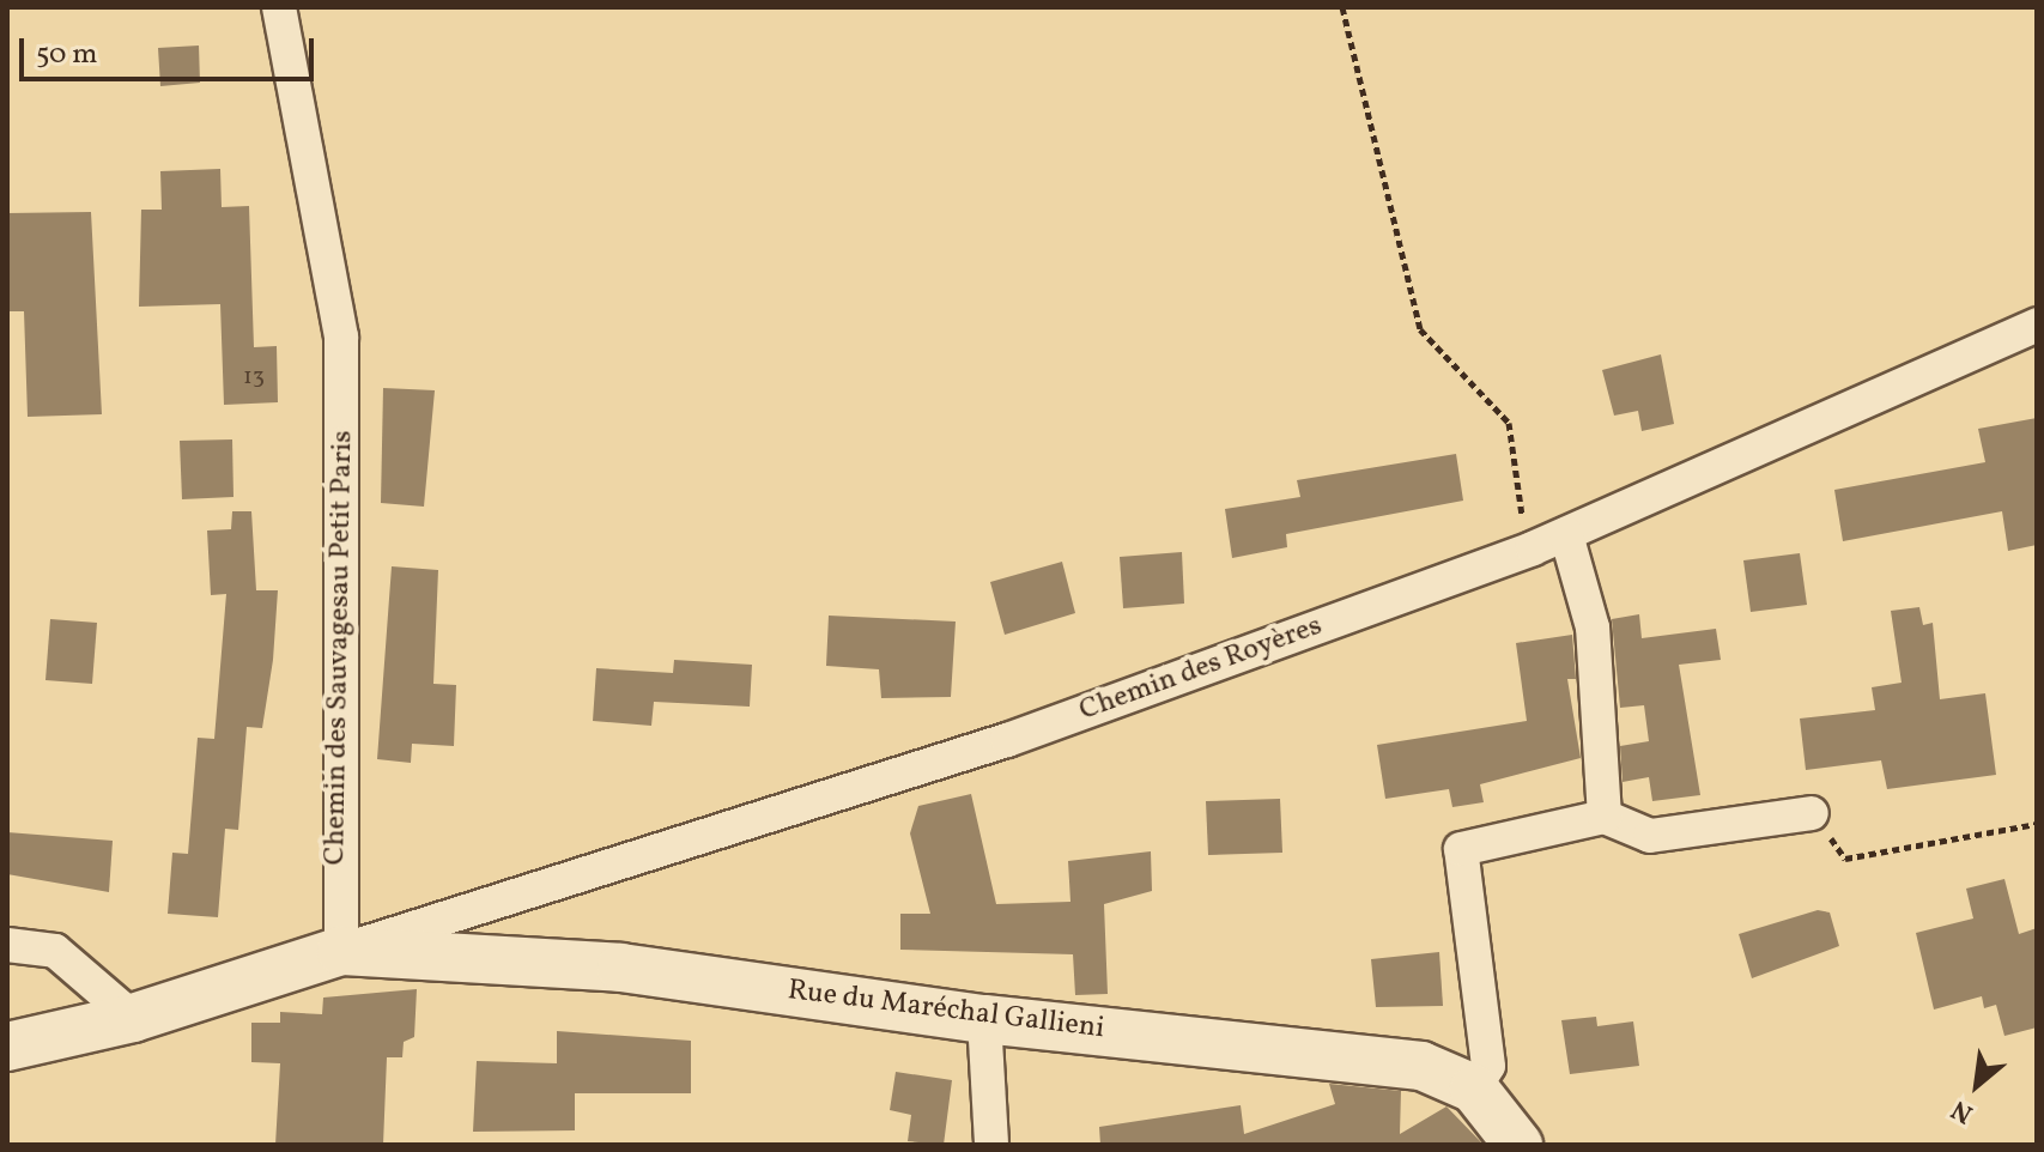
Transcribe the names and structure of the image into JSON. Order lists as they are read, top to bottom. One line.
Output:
{"streets":{"street":["Chemin des Sauvagesau Petit Paris","Chemin des Royères","Rue du Maréchal Gallieni"]},"crossings":[["Chemin des Sauvagesau Petit Paris","Chemin des Royères"],["Chemin des Sauvagesau Petit Paris","Rue du Maréchal Gallieni"],["Chemin des Royères","Rue du Maréchal Gallieni"]],"house_numbers":["13"],"scale_bar":"50 m","north":"bottom left"}
